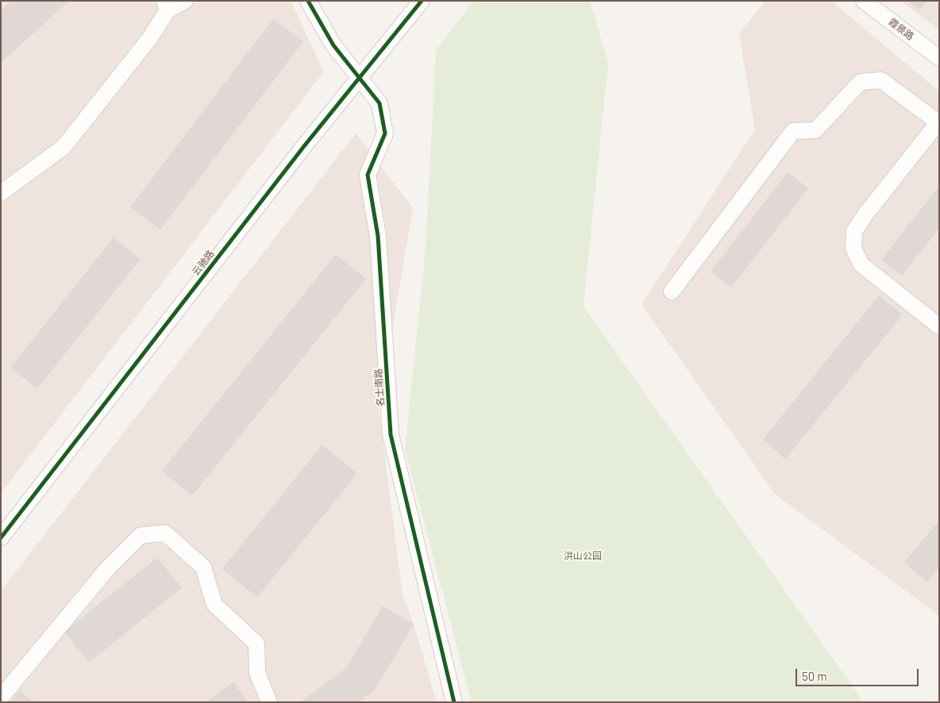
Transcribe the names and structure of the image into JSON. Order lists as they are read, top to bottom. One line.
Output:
{"streets":{"street":["霞景路","云驰路","名士南路"]},"crossings":[["云驰路","名士南路"]],"parks":["洪山公园"],"scale_bar":"50 m"}
